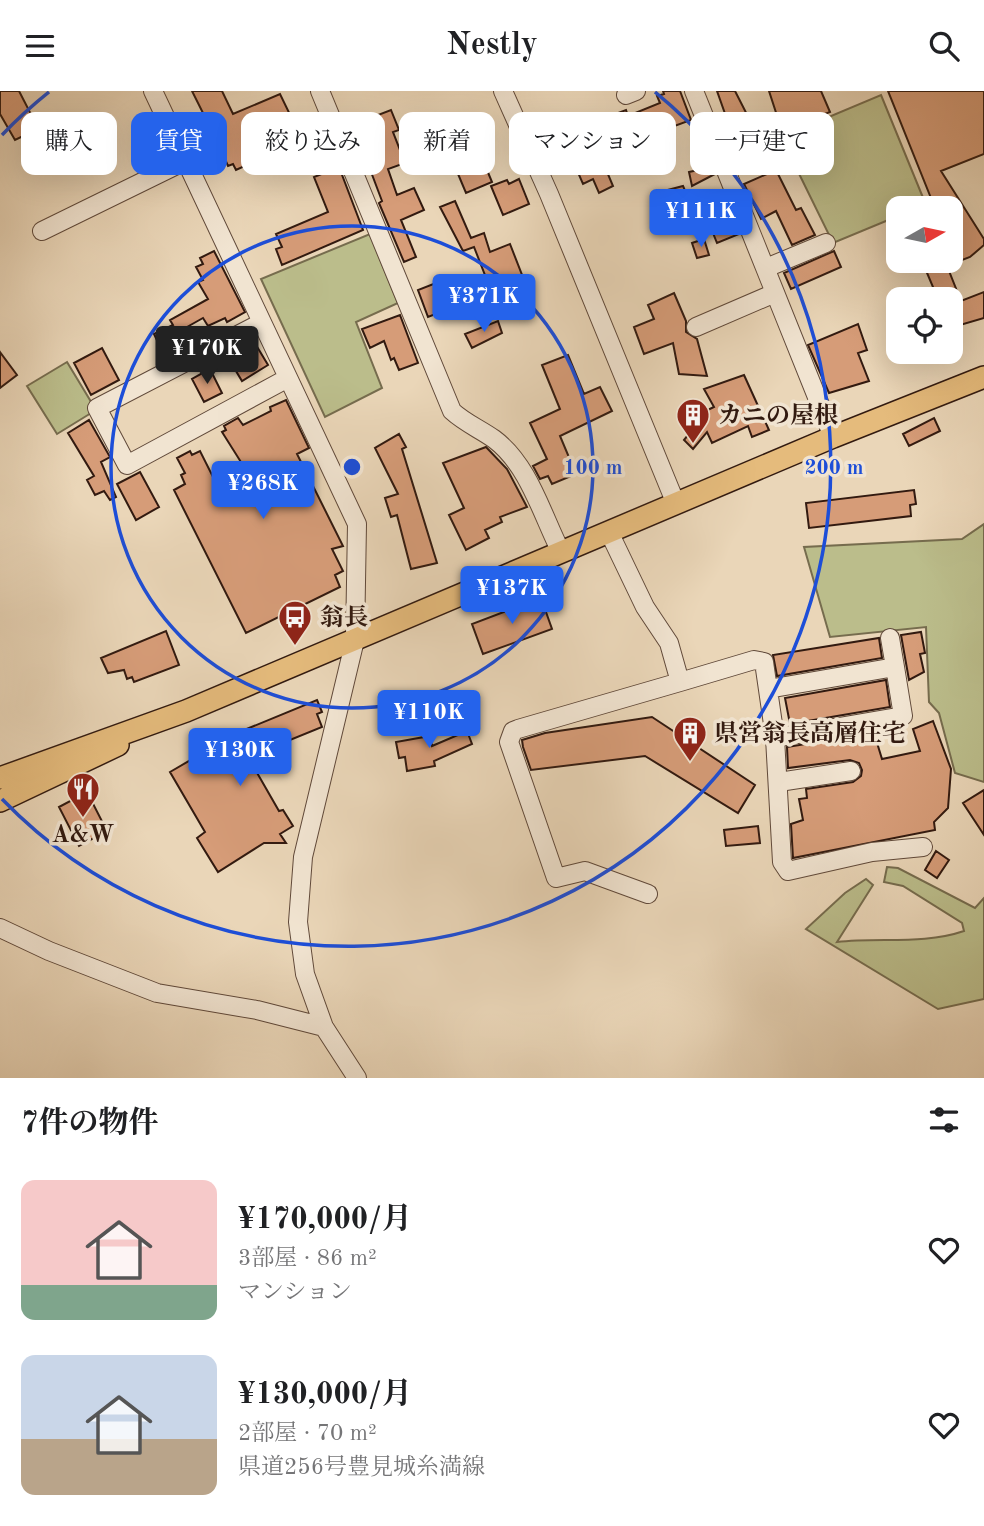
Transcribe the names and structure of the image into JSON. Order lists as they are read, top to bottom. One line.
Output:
{"places":{"building":["カニの屋根","県営翁長高層住宅"],"bus stop":["翁長"],"restaurant":["A&W"]},"north":"right","page":{"header":"Nestly","chip":["購入","賃貸","絞り込み","新着","マンション","一戸建て"],"price":["¥111K","¥371K","¥170K","¥268K","¥137K","¥110K","¥130K"],"heading":"7件の物件","list":[{"name":"¥170,000/月","note":"3部屋 · 86 m² · マンション"},{"name":"¥130,000/月","note":"2部屋 · 70 m² · 県道256号豊見城糸満線"}]},"rings":["100 m","200 m"]}
